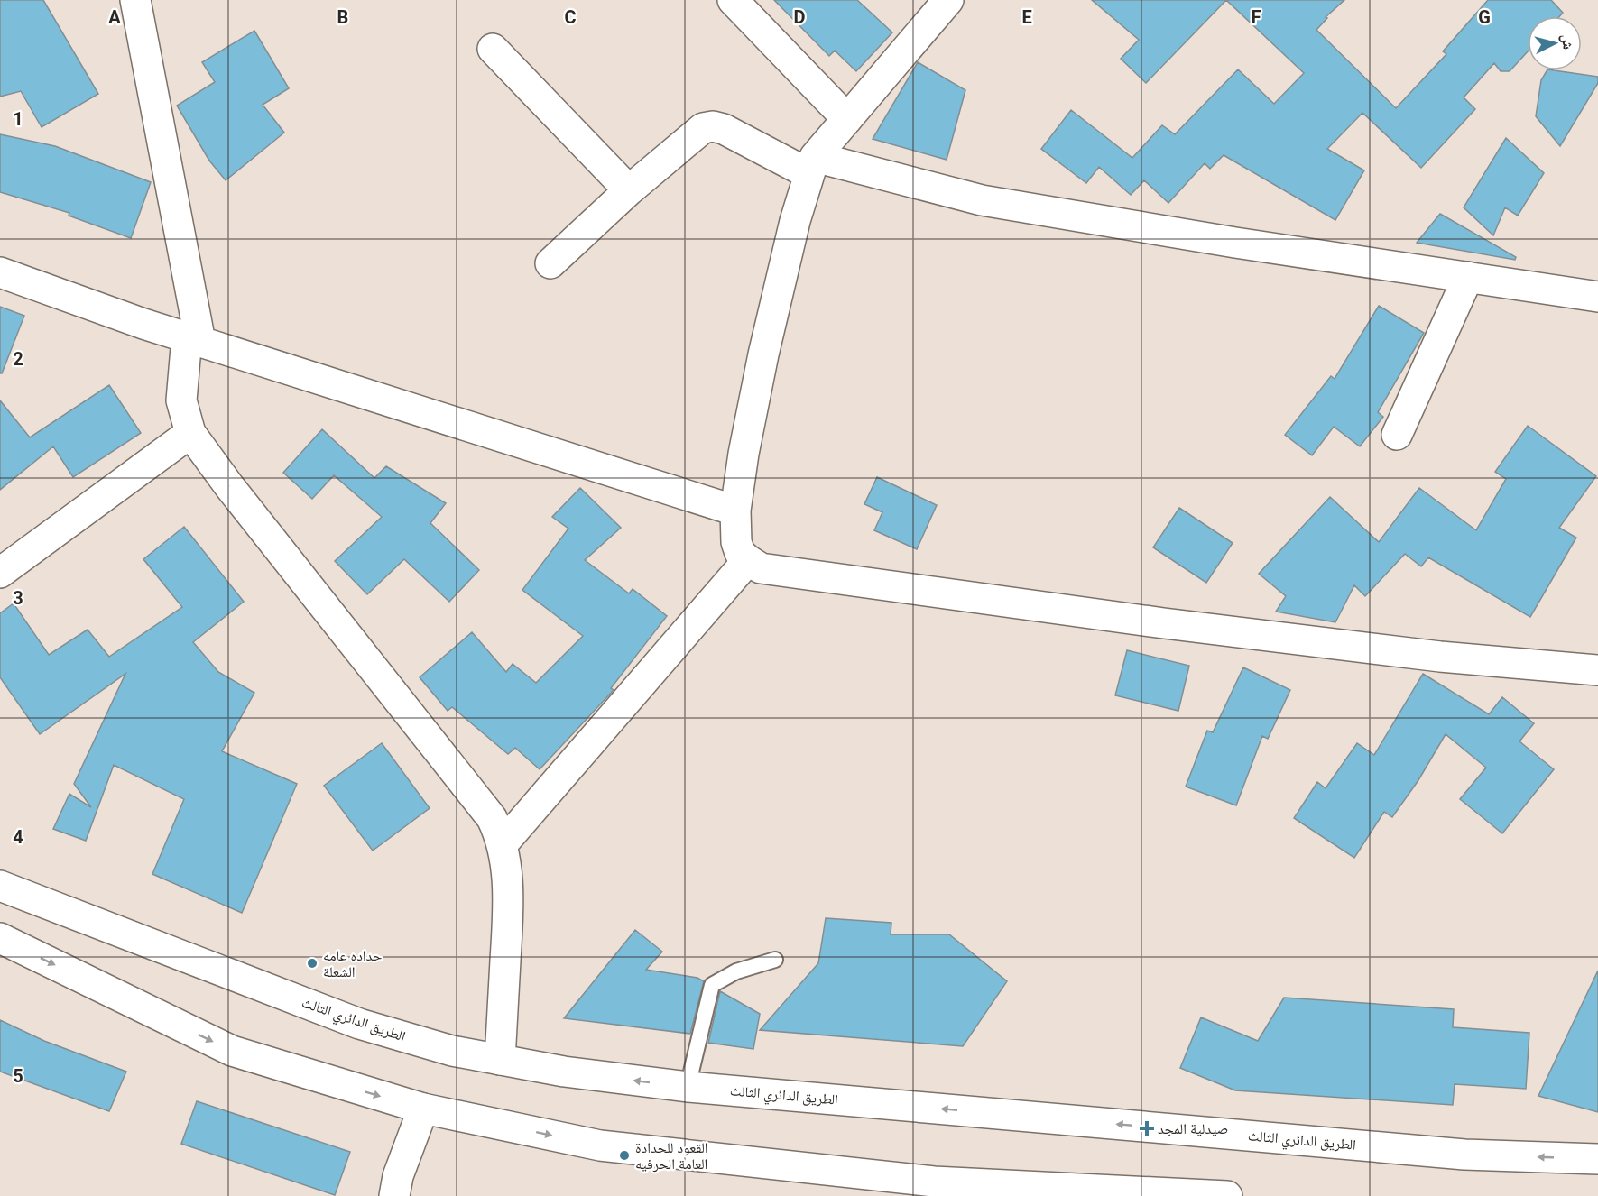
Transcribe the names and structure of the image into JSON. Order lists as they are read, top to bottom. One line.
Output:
{"streets":{"street":["الطريق الدائري الثالث"]},"places":{"other":["حداده عامه الشعلة","القعود للحدادة العامة الحرفيه"],"health":["صيدلية المجد"]},"north":"right","grid":{"columns":["A","B","C","D","E","F","G"],"rows":["1","2","3","4","5"]}}
